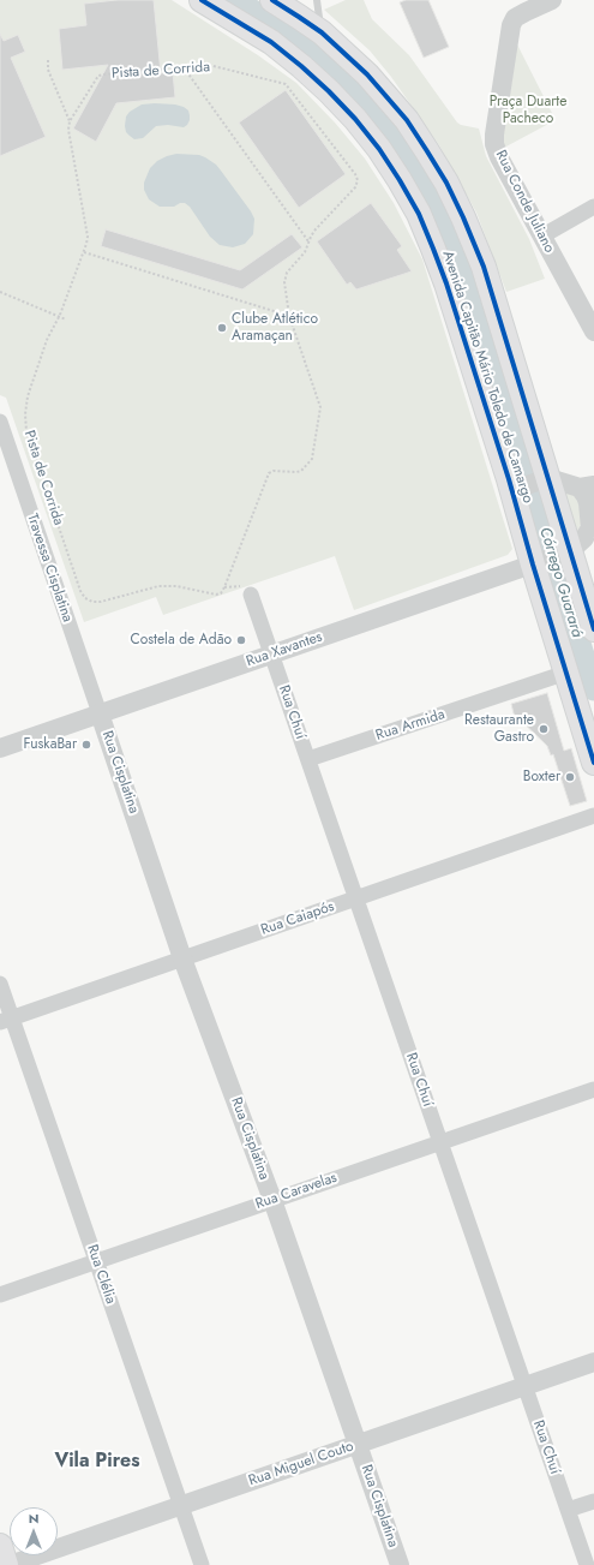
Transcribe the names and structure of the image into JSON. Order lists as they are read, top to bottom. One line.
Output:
{"streets":{"main road":["Avenida Capitão Mário Toledo de Camargo"],"street":["Rua Conde Juliano","Travessa Cisplatina","Rua Xavantes","Rua Chuí","Rua Armida","Rua Cisplatina","Rua Caiapós","Rua Caravelas","Rua Clélia","Rua Miguel Couto"],"path":["Pista de Corrida"]},"crossings":[["Avenida Capitão Mário Toledo de Camargo","Rua Xavantes"],["Avenida Capitão Mário Toledo de Camargo","Rua Armida"],["Travessa Cisplatina","Rua Xavantes"],["Travessa Cisplatina","Rua Cisplatina"],["Rua Xavantes","Rua Chuí"],["Rua Xavantes","Rua Cisplatina"],["Rua Chuí","Rua Armida"],["Rua Chuí","Rua Caiapós"],["Rua Chuí","Rua Caravelas"],["Rua Chuí","Rua Miguel Couto"],["Rua Cisplatina","Rua Caiapós"],["Rua Cisplatina","Rua Caravelas"],["Rua Cisplatina","Rua Miguel Couto"],["Rua Caiapós","Rua Clélia"],["Rua Caravelas","Rua Clélia"],["Rua Clélia","Rua Miguel Couto"]],"districts":["Vila Pires"],"water":["Córrego Guarará"],"parks":["Praça Duarte Pacheco"],"places":["Clube Atlético Aramaçan","Costela de Adão","Restaurante Gastro","FuskaBar","Boxter"],"north":"top"}
